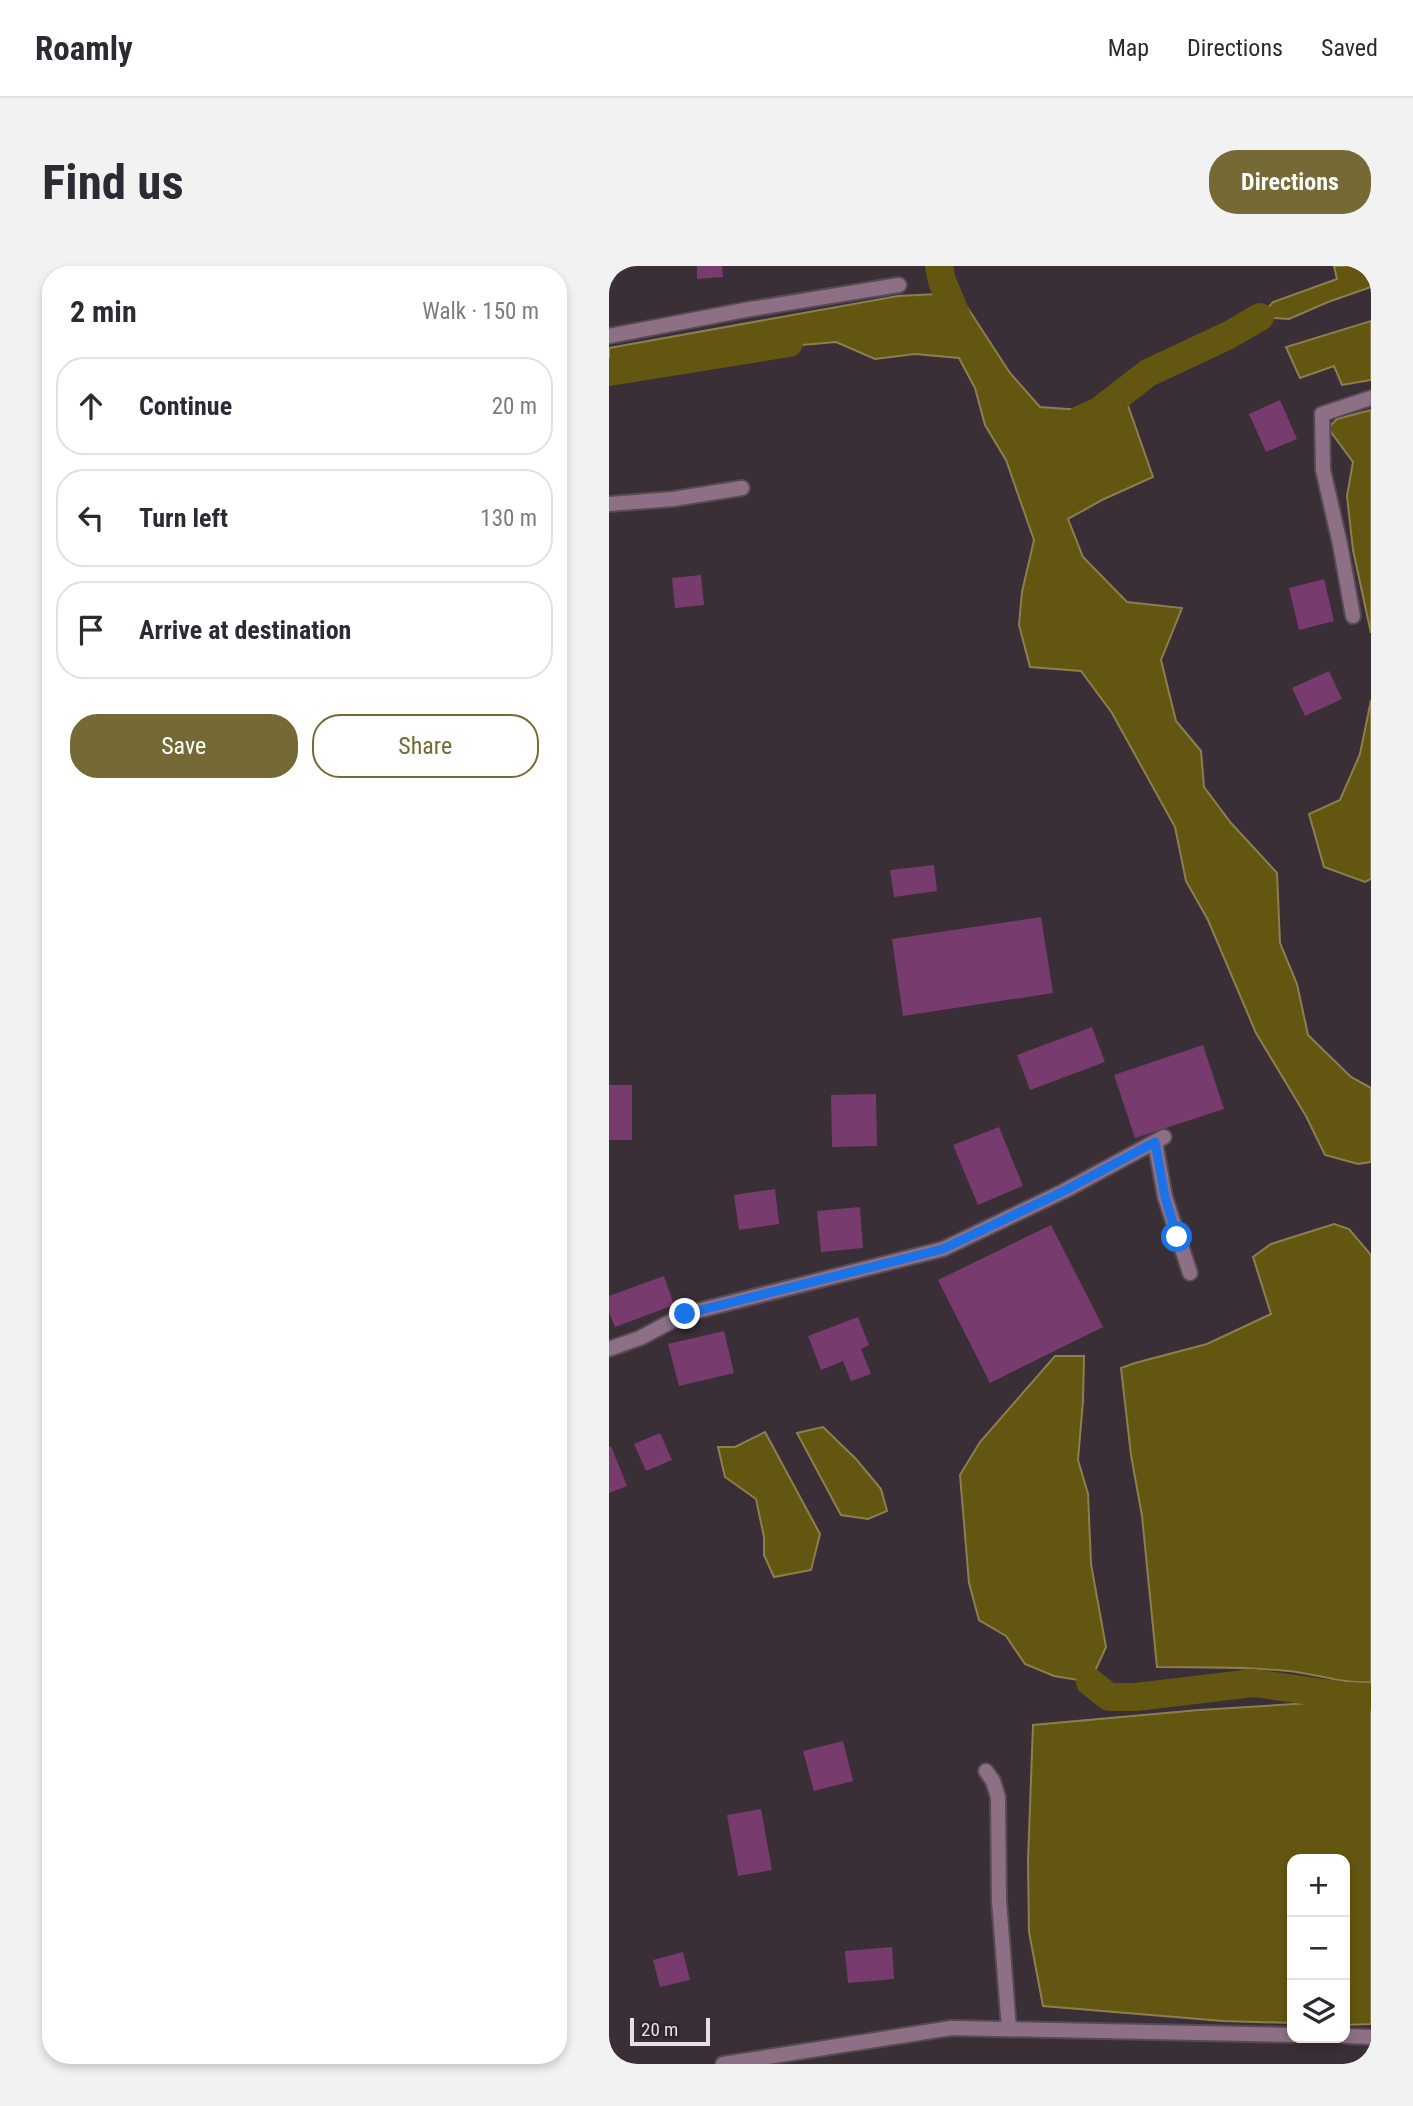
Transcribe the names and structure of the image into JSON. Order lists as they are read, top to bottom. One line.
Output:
{"scale_bar":"20 m","page":{"header":"Roamly","nav":["Map","Directions","Saved"],"buttons":["Directions",["Save","Share"]],"title":"Find us","heading":["2 min","Walk · 150 m"],"list":[["Continue","20 m"],["Turn left","130 m"],"Arrive at destination"],"map_buttons":["+","−"],"scale":"20 m"}}
